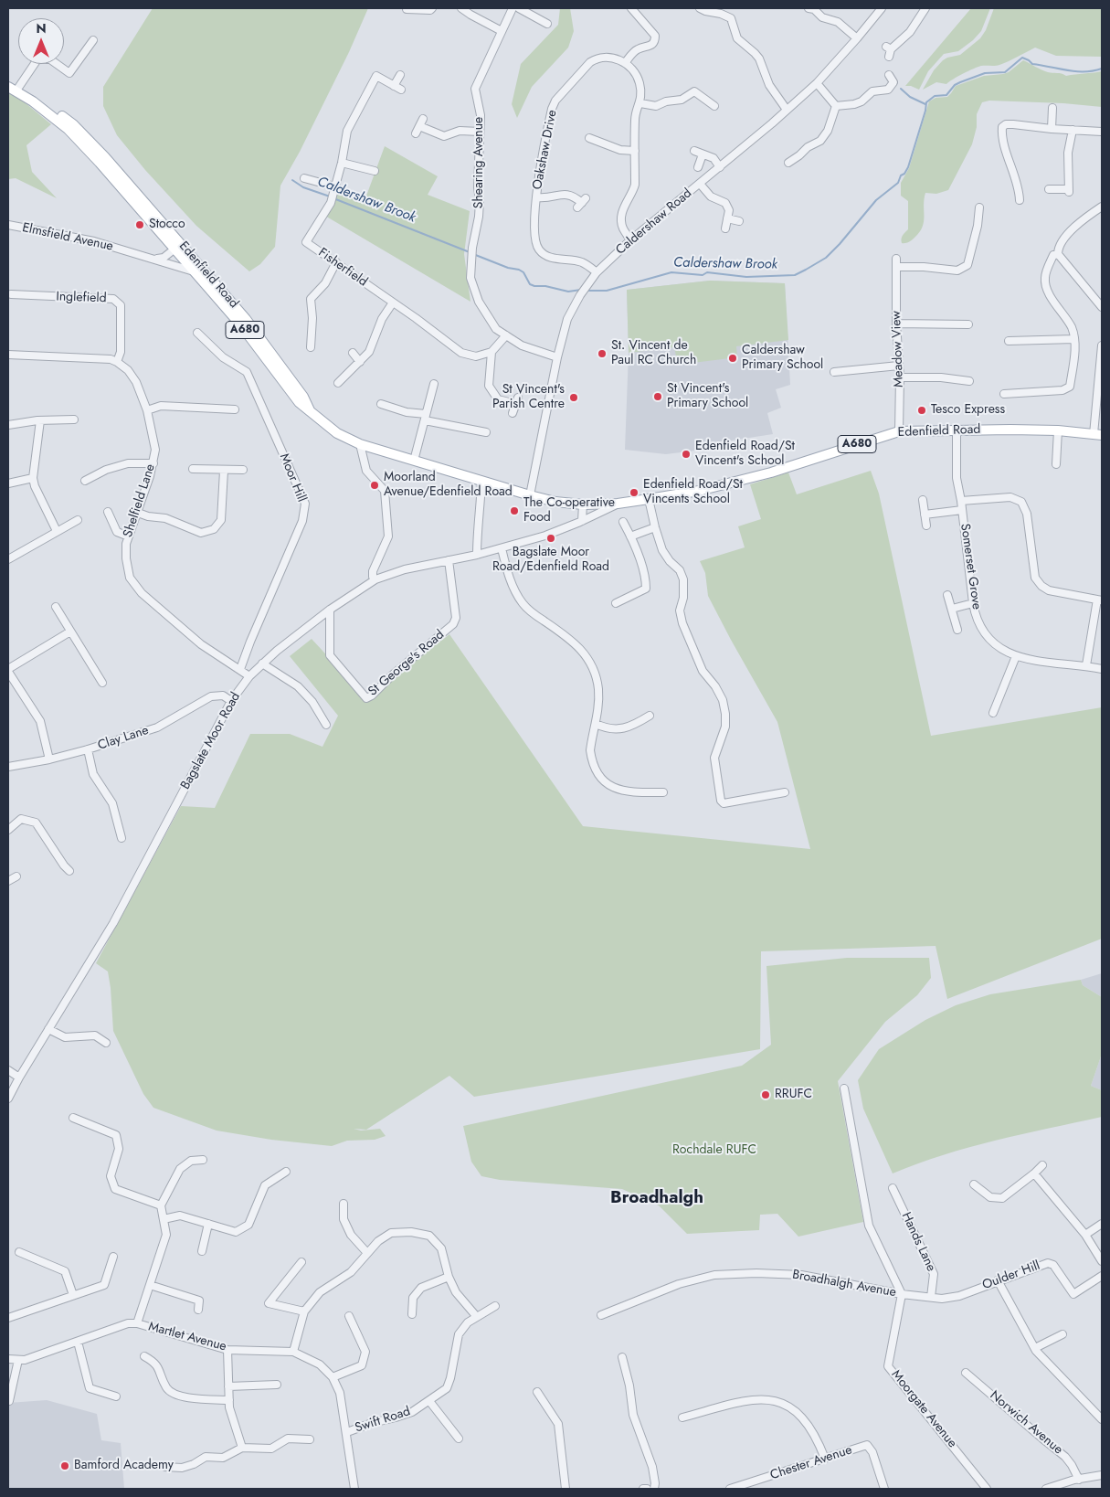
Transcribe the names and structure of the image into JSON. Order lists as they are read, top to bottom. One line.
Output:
{"streets":{"main road":["Edenfield Road","A680"],"street":["Oakshaw Drive","Shearing Avenue","Caldershaw Road","Elmsfield Avenue","Fisherfield","Inglefield","Meadow View","Moor Hill","Shelfield Lane","Somerset Grove","St George's Road","Clay Lane","Bagslate Moor Road","Hands Lane","Oulder Hill","Broadhalgh Avenue","Martlet Avenue","Moorgate Avenue","Swift Road","Norwich Avenue","Chester Avenue"]},"crossings":[["Oakshaw Drive","Caldershaw Road"],["Shearing Avenue","Caldershaw Road"],["Caldershaw Road","Edenfield Road"],["Elmsfield Avenue","Edenfield Road"],["Edenfield Road","Meadow View"],["Edenfield Road","Somerset Grove"],["Edenfield Road","Bagslate Moor Road"],["Inglefield","Shelfield Lane"],["Moor Hill","Shelfield Lane"],["Shelfield Lane","Bagslate Moor Road"],["St George's Road","Bagslate Moor Road"],["Clay Lane","Bagslate Moor Road"],["Hands Lane","Oulder Hill"],["Oulder Hill","Broadhalgh Avenue"],["Oulder Hill","Moorgate Avenue"],["Broadhalgh Avenue","Moorgate Avenue"],["Martlet Avenue","Swift Road"]],"districts":["Broadhalgh"],"water":["Caldershaw Brook"],"parks":["Rochdale RUFC"],"places":["Stocco","St. Vincent de Paul RC Church","Caldershaw Primary School","St Vincent's Primary School","St Vincent's Parish Centre","Tesco Express","Edenfield Road/St Vincent's School","Moorland Avenue/Edenfield Road","Edenfield Road/St Vincents School","The Co-operative Food","Bagslate Moor Road/Edenfield Road","RRUFC","Bamford Academy"],"north":"top"}
